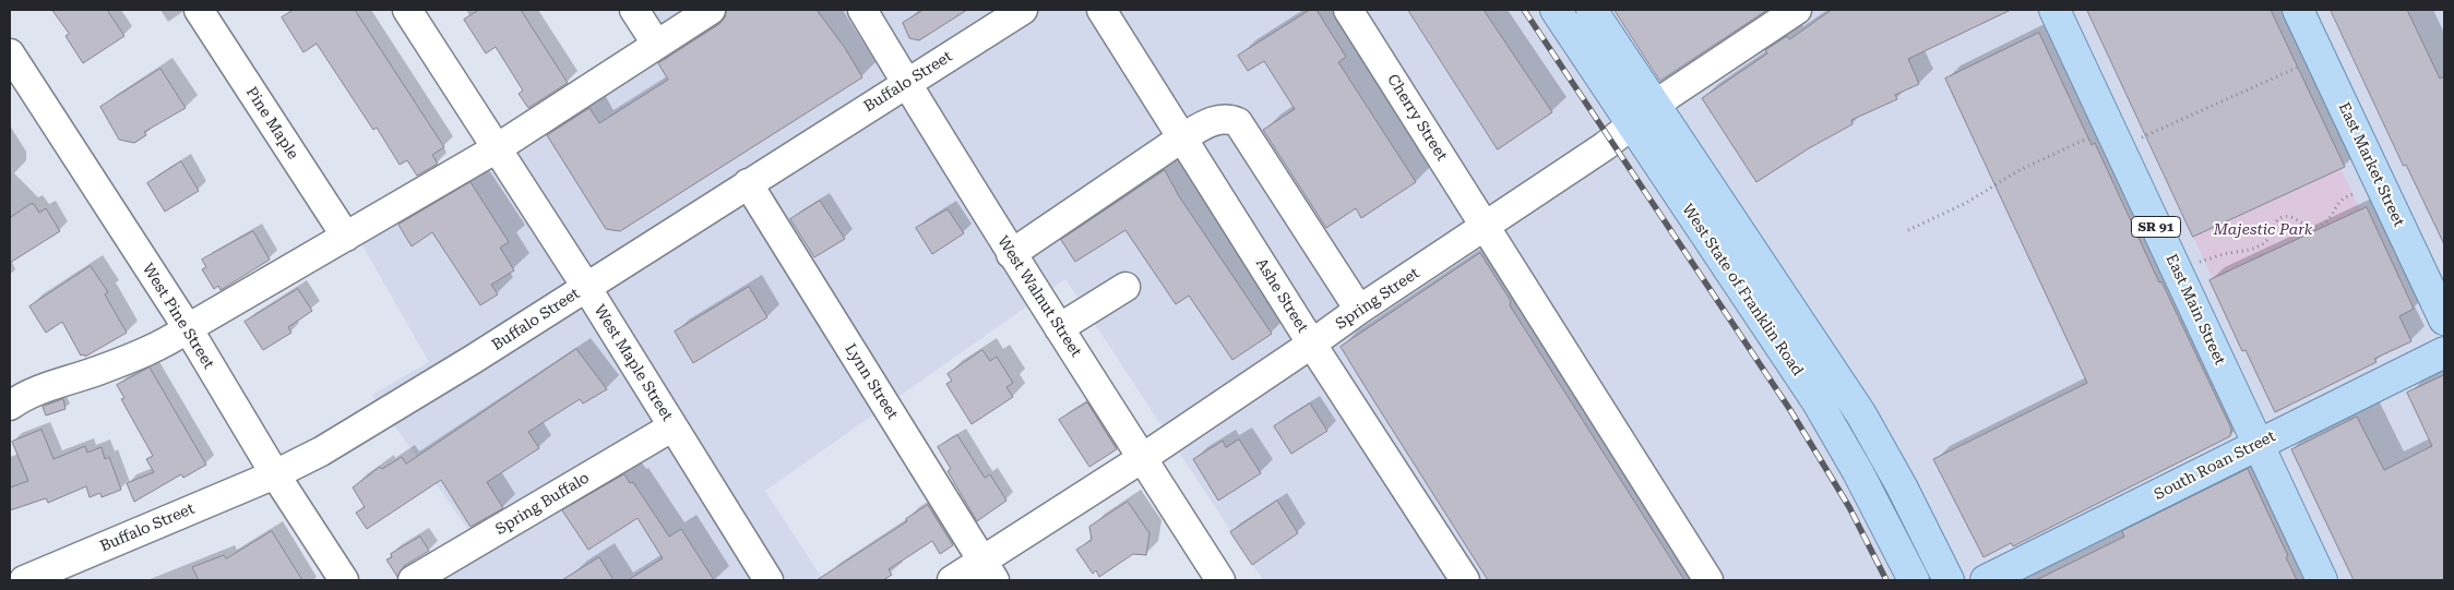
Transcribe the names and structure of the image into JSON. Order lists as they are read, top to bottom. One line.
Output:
{"streets":{"main road":["East Market Street","SR 91","West State of Franklin Road","East Main Street","South Roan Street"],"street":["Buffalo Street","Cherry Street","Pine Maple","Ashe Street","West Walnut Street","Spring Street","West Pine Street","West Maple Street","Lynn Street","Spring Buffalo"]},"crossings":[["Buffalo Street","West Walnut Street"],["Buffalo Street","West Pine Street"],["Buffalo Street","West Maple Street"],["Buffalo Street","Lynn Street"],["Cherry Street","Spring Street"],["West State of Franklin Road","Spring Street"],["Ashe Street","Spring Street"],["West Walnut Street","Spring Street"],["Spring Street","Lynn Street"],["East Main Street","South Roan Street"],["West Maple Street","Spring Buffalo"]],"parks":["Majestic Park"]}
